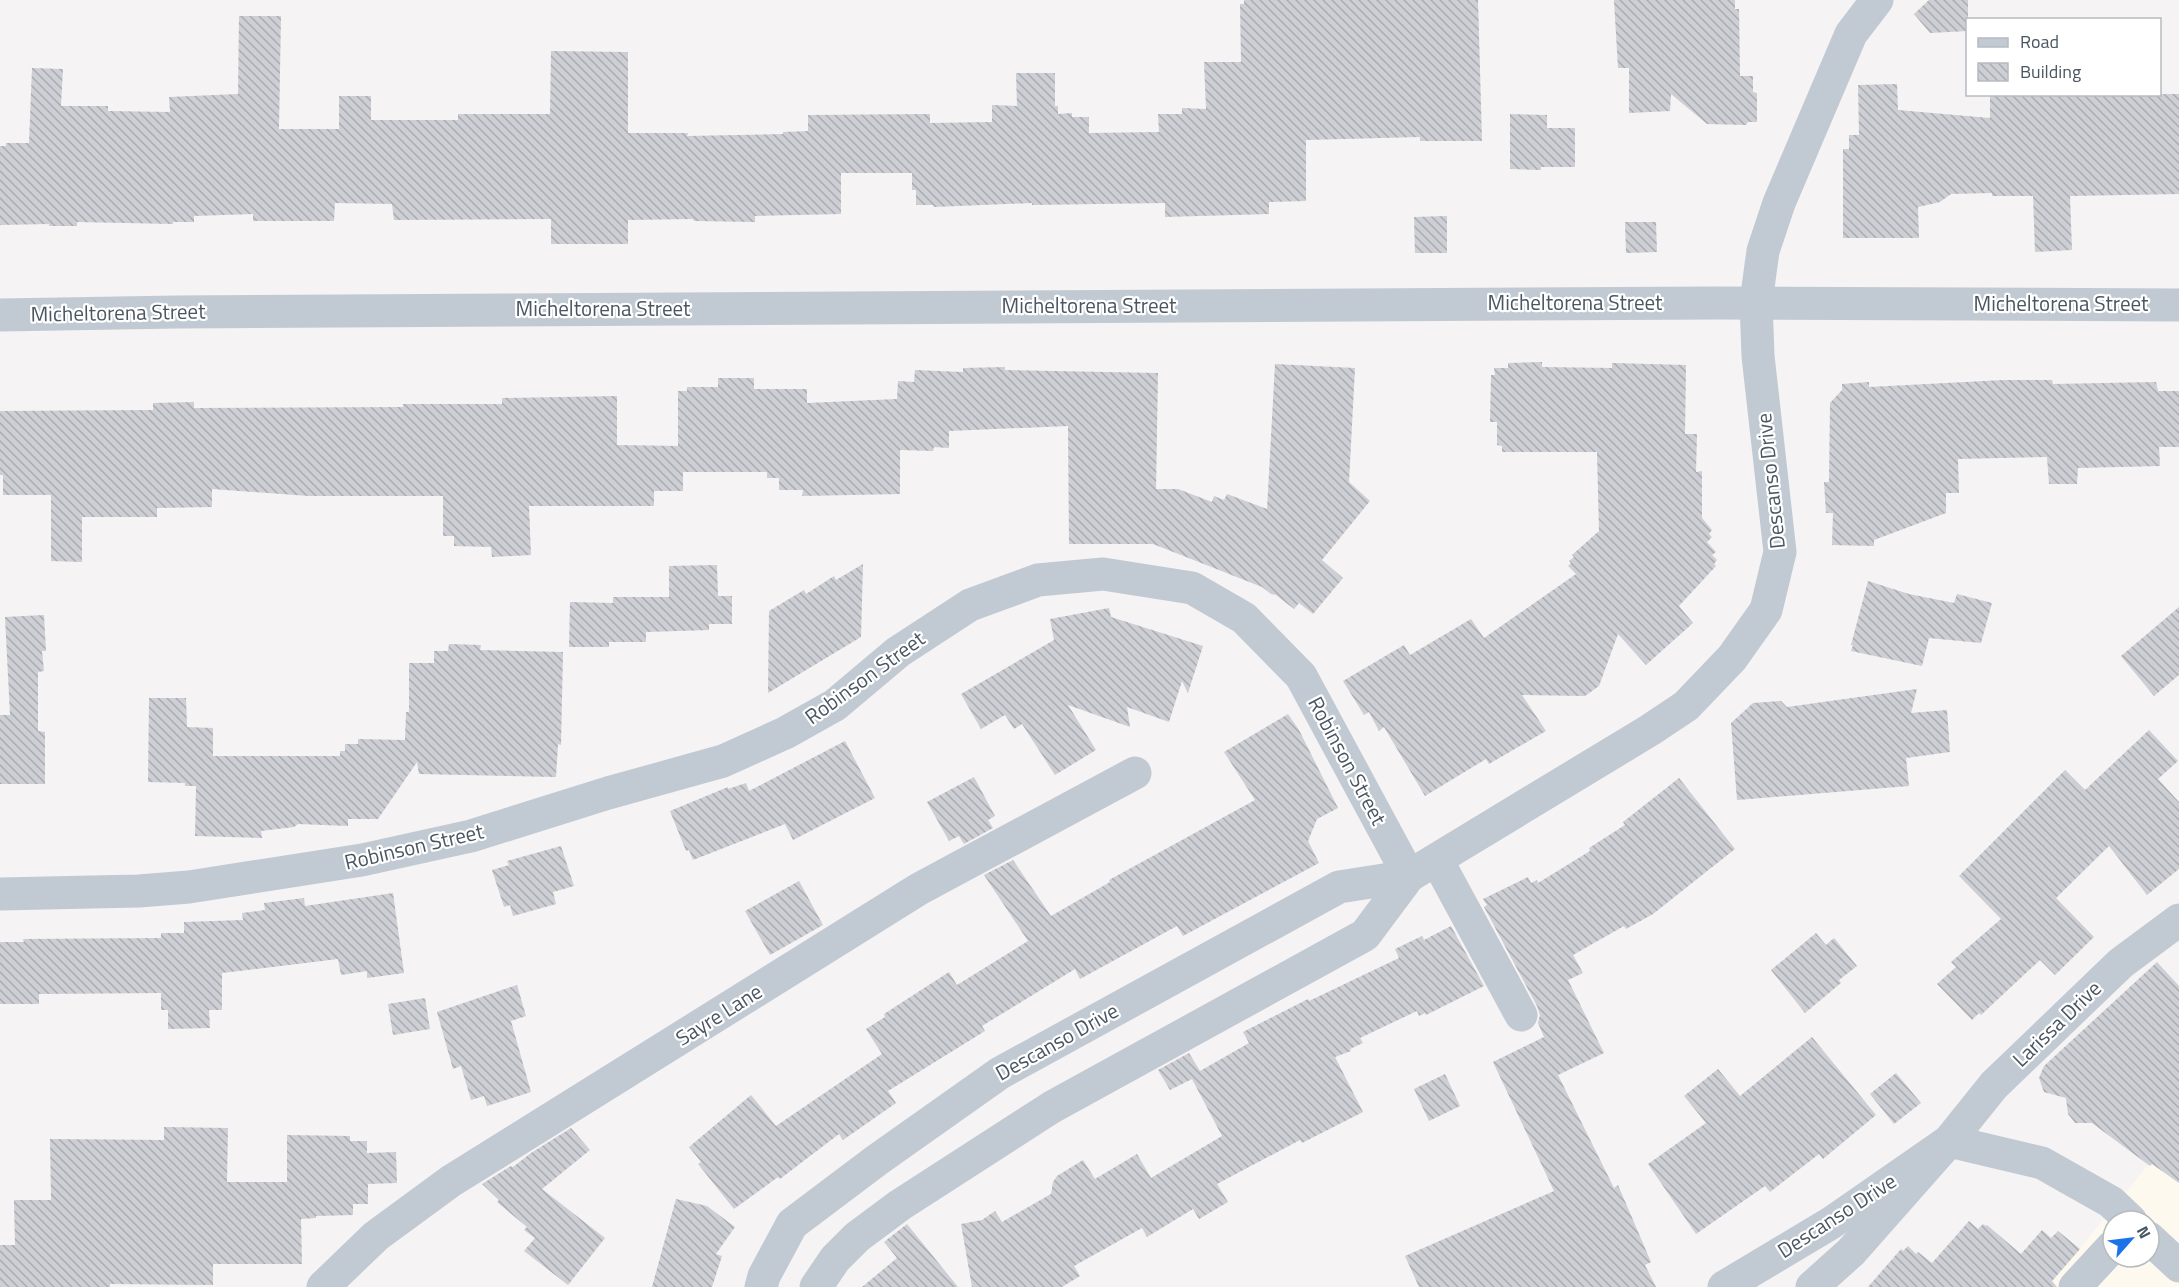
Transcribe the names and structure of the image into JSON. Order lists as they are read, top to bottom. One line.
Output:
{"streets":{"street":["Micheltorena Street","Descanso Drive","Robinson Street","Sayre Lane","Larissa Drive"]},"crossings":[["Micheltorena Street","Descanso Drive"],["Descanso Drive","Robinson Street"],["Descanso Drive","Larissa Drive"]],"legend":["Road","Building"],"north":"top right"}
